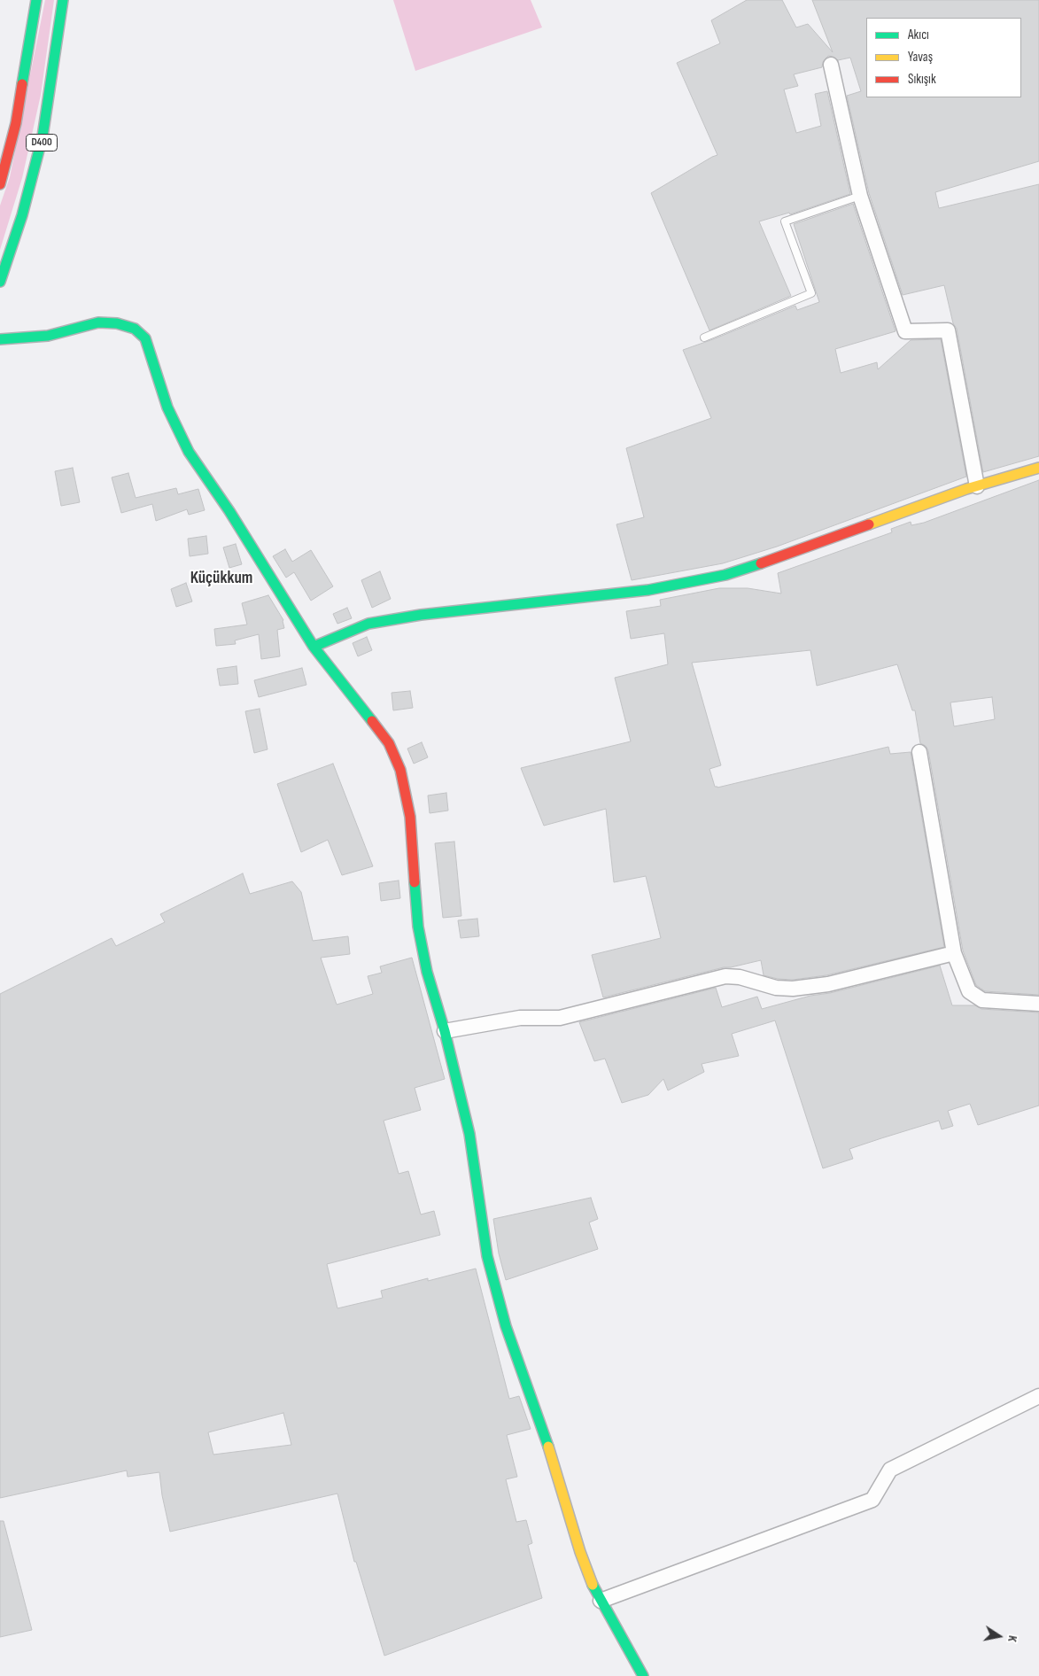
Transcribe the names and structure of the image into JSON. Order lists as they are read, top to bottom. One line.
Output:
{"streets":{"main road":["D400"]},"districts":["Küçükkum"],"legend":["Akıcı","Yavaş","Sıkışık"],"north":"right"}
